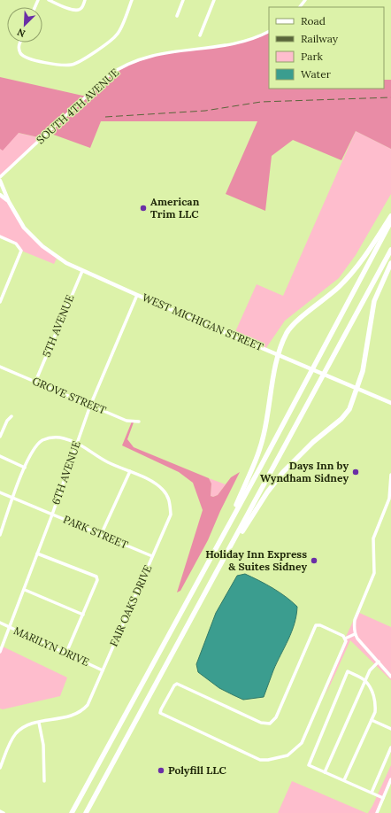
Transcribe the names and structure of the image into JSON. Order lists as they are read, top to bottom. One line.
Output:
{"streets":{"main road":["WEST MICHIGAN STREET"],"street":["SOUTH 4TH AVENUE","5TH AVENUE","GROVE STREET","6TH AVENUE","PARK STREET","FAIR OAKS DRIVE","MARILYN DRIVE"]},"crossings":[["WEST MICHIGAN STREET","5TH AVENUE"],["WEST MICHIGAN STREET","6TH AVENUE"],["5TH AVENUE","GROVE STREET"],["GROVE STREET","6TH AVENUE"],["6TH AVENUE","PARK STREET"],["6TH AVENUE","FAIR OAKS DRIVE"],["6TH AVENUE","MARILYN DRIVE"],["PARK STREET","FAIR OAKS DRIVE"],["FAIR OAKS DRIVE","MARILYN DRIVE"]],"places":["American Trim LLC","Days Inn by Wyndham Sidney","Holiday Inn Express & Suites Sidney","Polyfill LLC"],"legend":["Road","Railway","Park","Water"],"north":"bottom left"}
